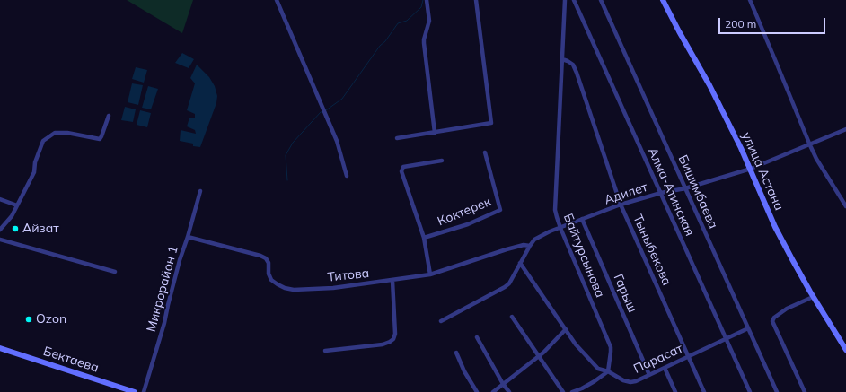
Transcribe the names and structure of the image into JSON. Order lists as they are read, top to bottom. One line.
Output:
{"streets":{"main road":["улица Астана","Бектаева"],"street":["Алма-Атинская","Бишимбаева","Адилет","Коктерек","Тыныбекова","Байтурсынова","Титова","Микрорайон 1","Гарыш","Парасат"]},"crossings":[["улица Астана","Адилет"],["Алма-Атинская","Адилет"],["Алма-Атинская","Парасат"],["Бишимбаева","Адилет"],["Бишимбаева","Парасат"],["Адилет","Тыныбекова"],["Адилет","Байтурсынова"],["Адилет","Титова"],["Адилет","Гарыш"],["Адилет","Парасат"],["Тыныбекова","Байтурсынова"],["Тыныбекова","Парасат"],["Байтурсынова","Парасат"],["Титова","Микрорайон 1"],["Гарыш","Парасат"]],"places":["Айзат","Ozon"],"scale_bar":"200 m"}
